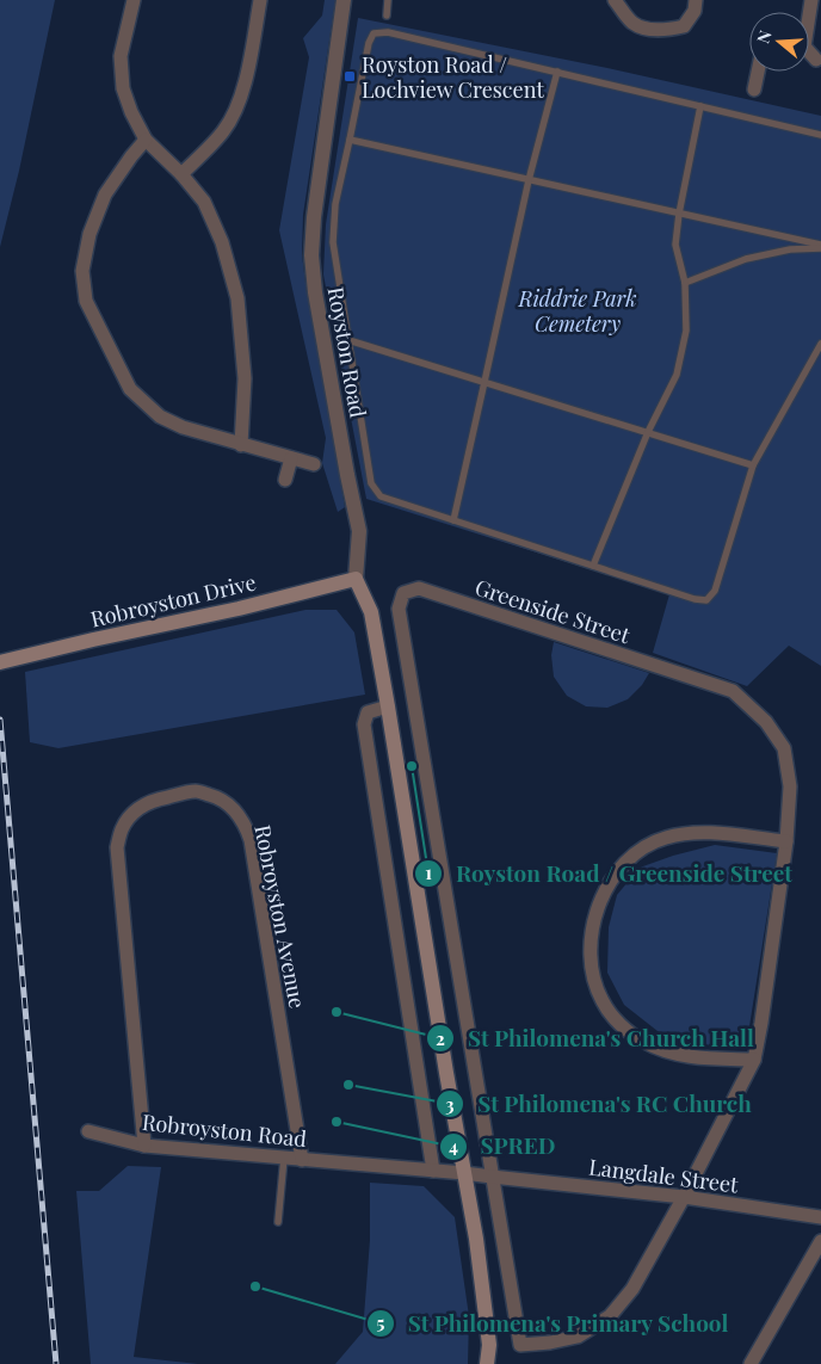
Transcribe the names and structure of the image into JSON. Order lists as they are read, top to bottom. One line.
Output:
{"streets":{"main road":["Royston Road","Robroyston Drive"],"street":["Greenside Street","Robroyston Avenue","Robroyston Road","Langdale Street"]},"crossings":[["Royston Road","Robroyston Drive"],["Royston Road","Robroyston Road"],["Royston Road","Langdale Street"],["Greenside Street","Langdale Street"],["Robroyston Avenue","Robroyston Road"],["Robroyston Road","Langdale Street"]],"parks":["Riddrie Park Cemetery"],"places":{"transit":["Royston Road / Lochview Crescent"],"other":["Royston Road / Greenside Street","St Philomena's Church Hall","St Philomena's RC Church","SPRED","St Philomena's Primary School"]},"north":"left"}
